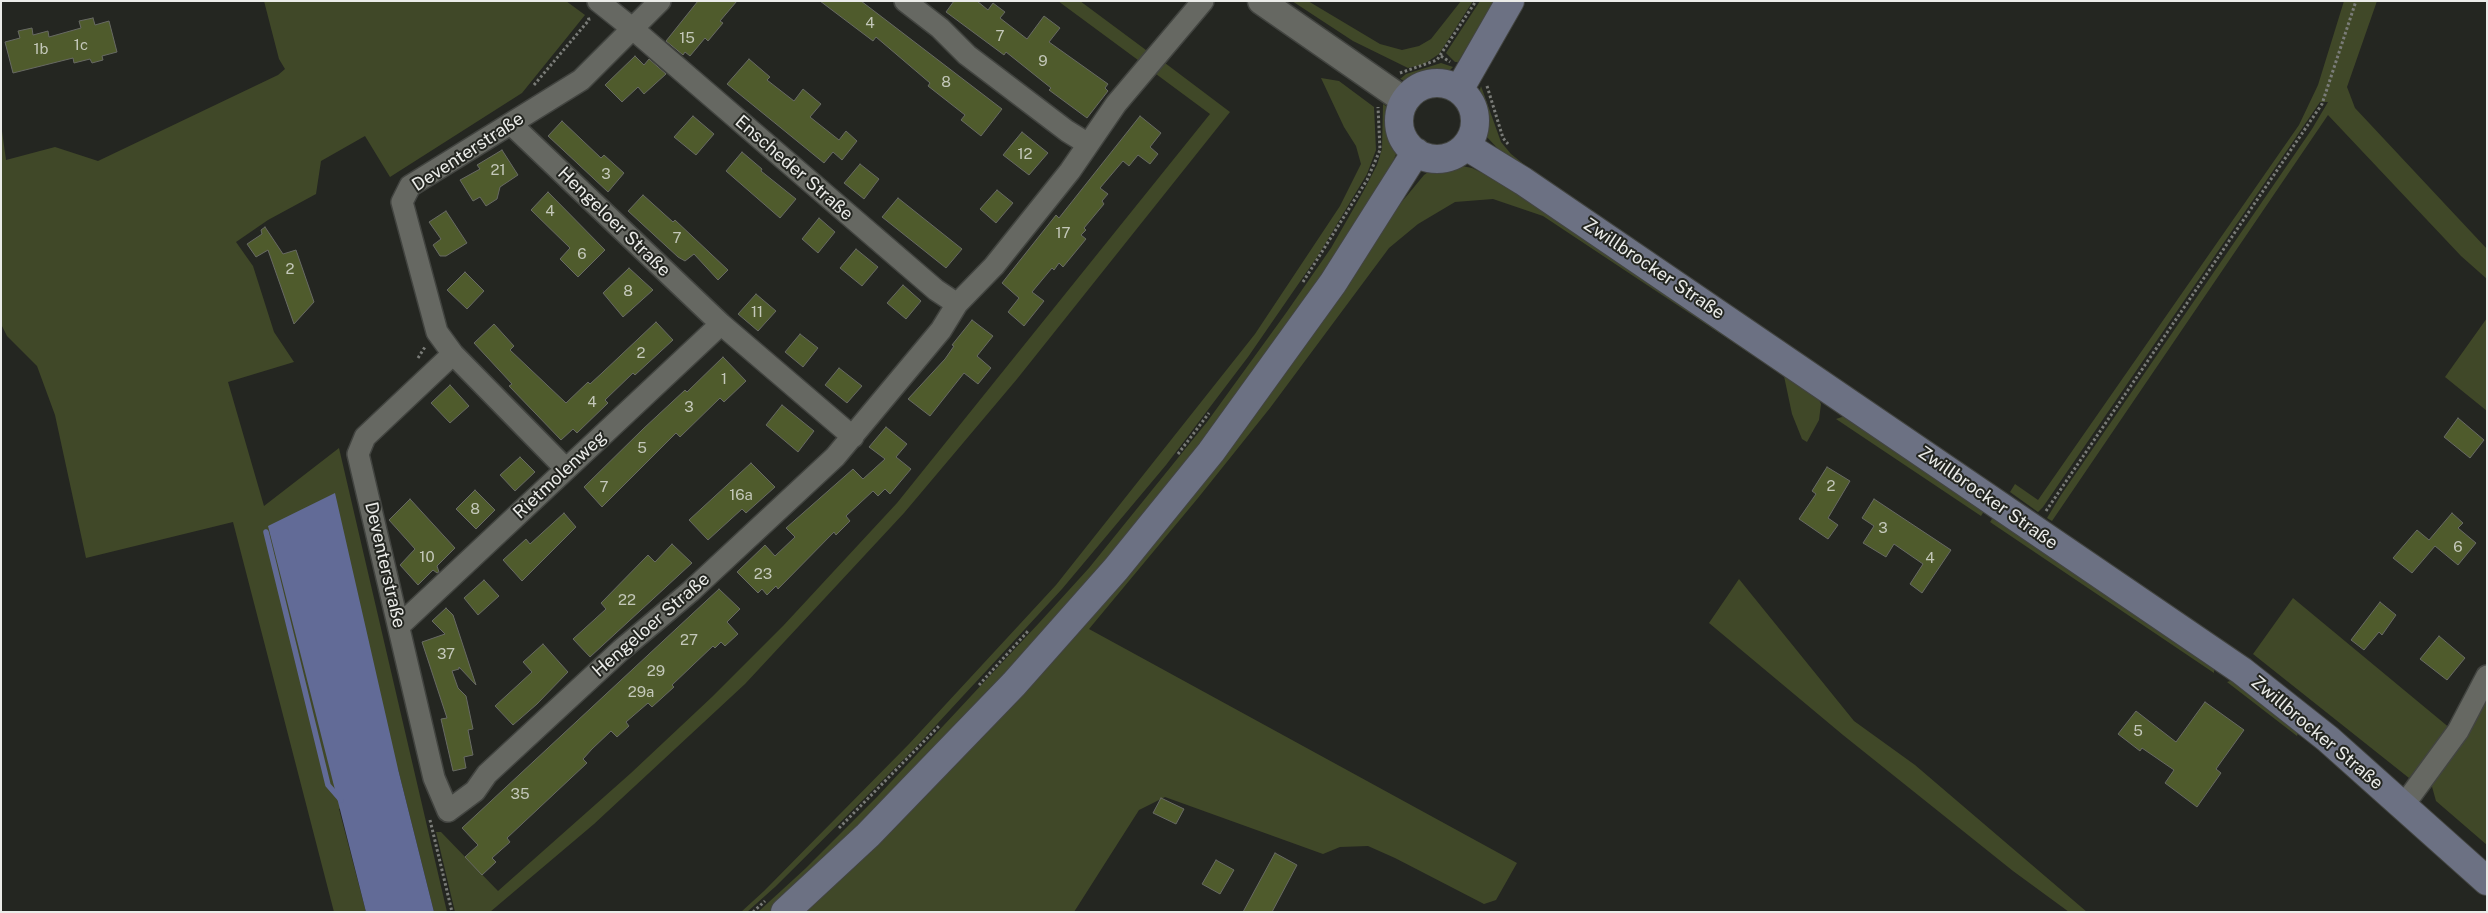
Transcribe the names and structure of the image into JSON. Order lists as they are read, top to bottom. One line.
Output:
{"streets":{"main road":["Zwillbrocker Straße"],"street":["Deventerstraße","Enscheder Straße","Hengeloer Straße","Rietmolenweg"]},"crossings":[["Deventerstraße","Enscheder Straße"],["Deventerstraße","Hengeloer Straße"],["Deventerstraße","Rietmolenweg"],["Enscheder Straße","Hengeloer Straße"],["Hengeloer Straße","Rietmolenweg"]],"house_numbers":["4","7","15","1c","1b","9","8","12","21","3","4","17","7","6","2","8","11","2","1","4","3","5","2","7","16a","8","3","6","10","4","23","22","27","37","29","29a","5","35"]}
